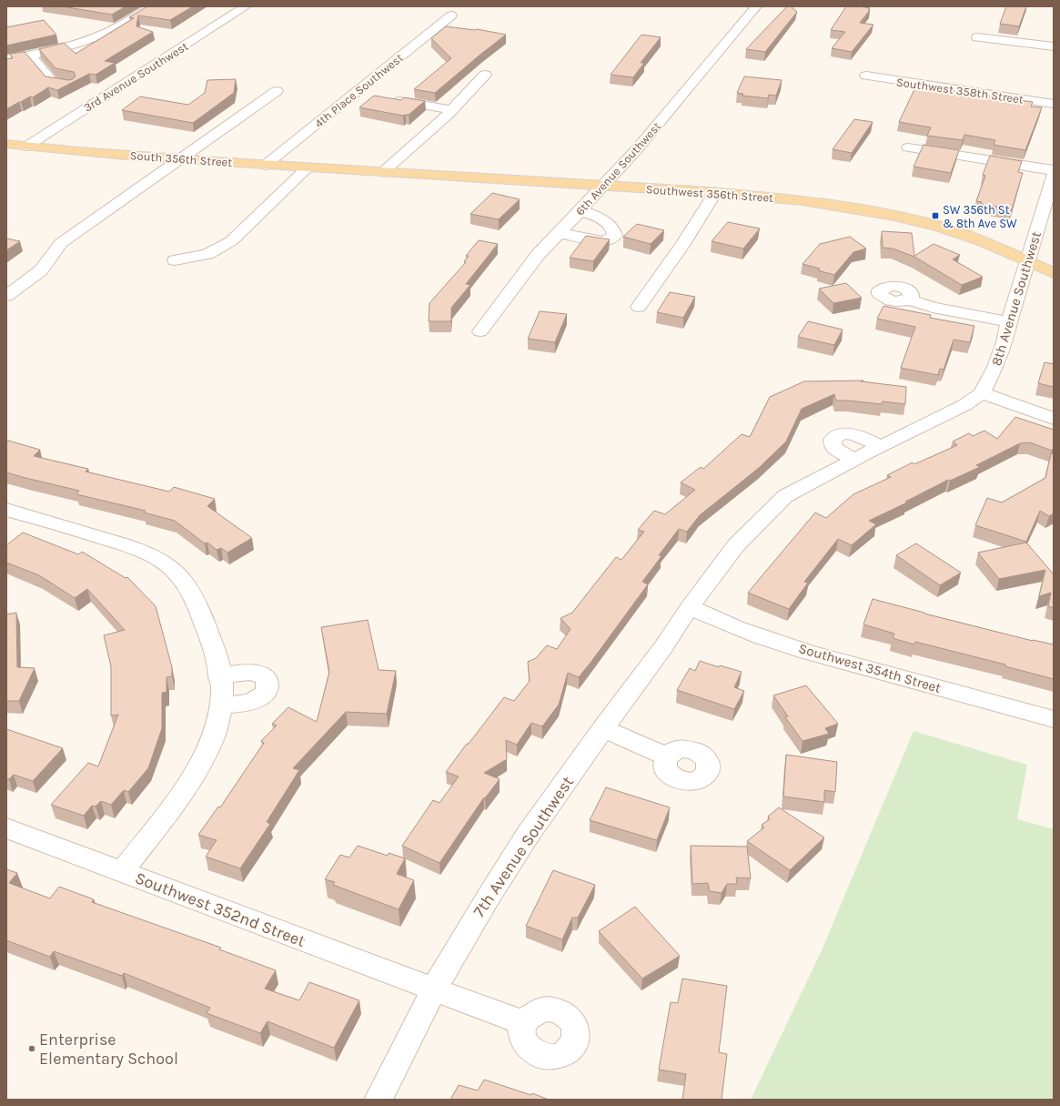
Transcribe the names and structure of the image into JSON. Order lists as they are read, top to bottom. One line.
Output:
{"streets":{"main road":["South 356th Street","Southwest 356th Street"],"street":["3rd Avenue Southwest","4th Place Southwest","Southwest 358th Street","6th Avenue Southwest","8th Avenue Southwest","Southwest 354th Street","7th Avenue Southwest","Southwest 352nd Street"]},"crossings":[["3rd Avenue Southwest","South 356th Street"],["4th Place Southwest","South 356th Street"],["South 356th Street","Southwest 356th Street"],["6th Avenue Southwest","Southwest 356th Street"],["Southwest 356th Street","8th Avenue Southwest"],["8th Avenue Southwest","Southwest 354th Street"],["8th Avenue Southwest","7th Avenue Southwest"],["Southwest 354th Street","7th Avenue Southwest"],["7th Avenue Southwest","Southwest 352nd Street"]],"places":{"transit":["SW 356th St & 8th Ave SW"],"other":["Enterprise Elementary School"]}}
